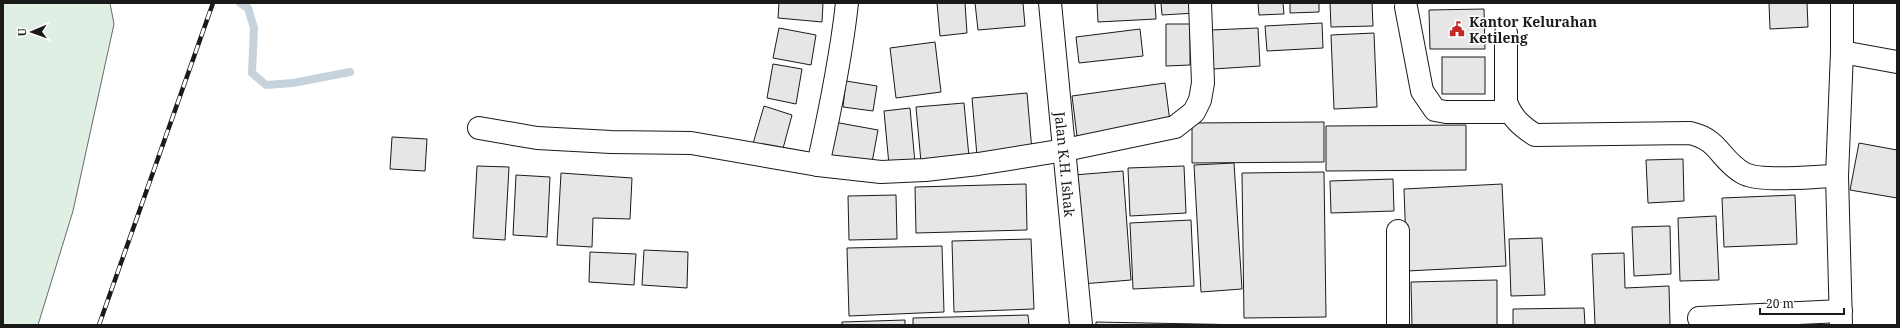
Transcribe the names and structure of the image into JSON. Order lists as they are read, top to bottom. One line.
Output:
{"streets":{"street":["Jalan K.H. Ishak"]},"places":{"public building":["Kantor Kelurahan Ketileng"]},"scale_bar":"20 m","north":"left"}
